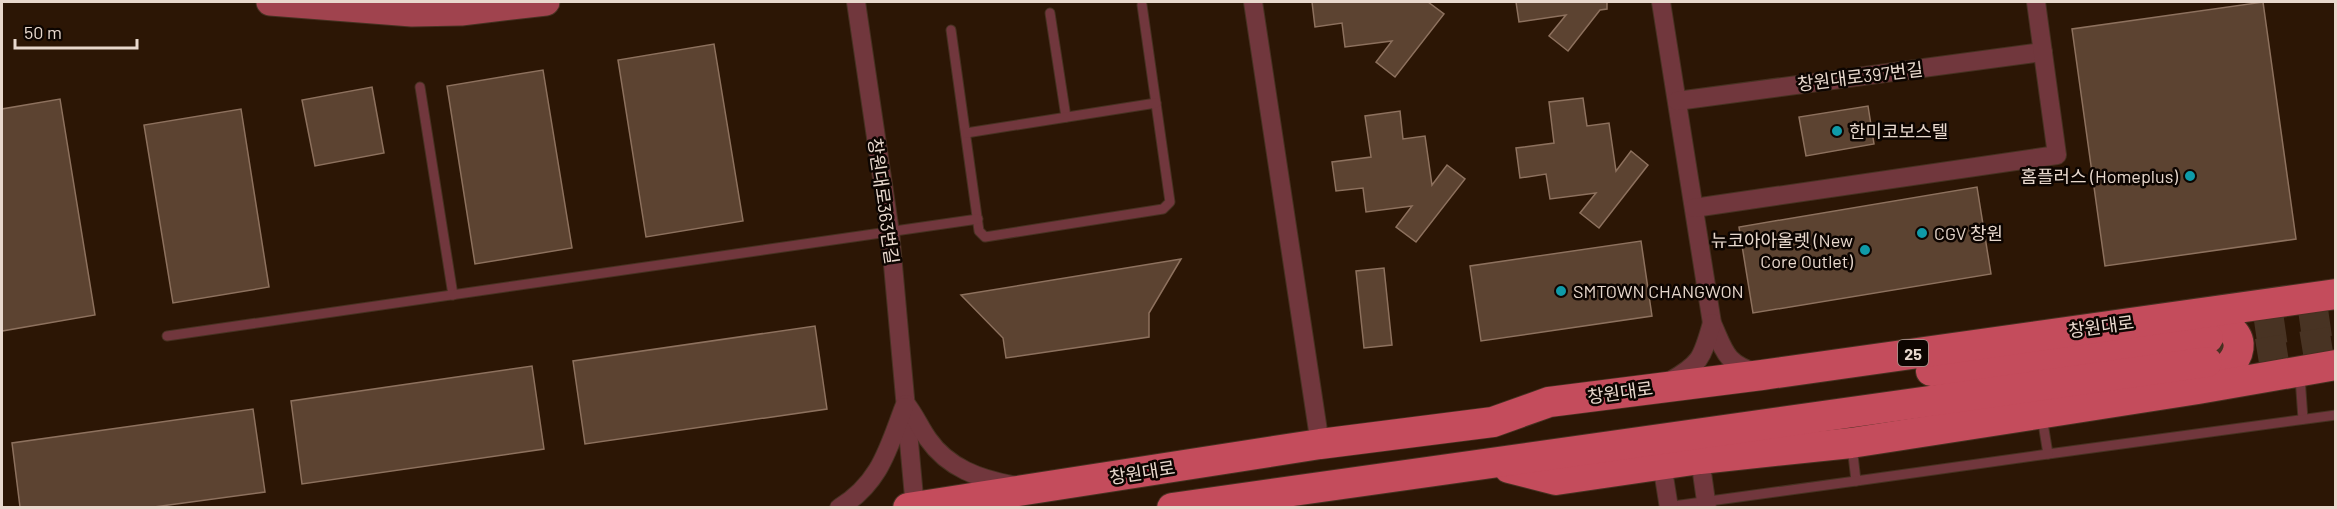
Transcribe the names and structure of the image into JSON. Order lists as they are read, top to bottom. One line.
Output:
{"streets":{"main road":["창원대로","25"],"street":["창원대로397번길","창원대로363번길"]},"crossings":[["창원대로363번길","창원대로"]],"places":["한미코보스텔","홈플러스 (Homeplus)","CGV 창원","뉴코아아울렛 (New Core Outlet)","SMTOWN CHANGWON"],"scale_bar":"50 m"}
